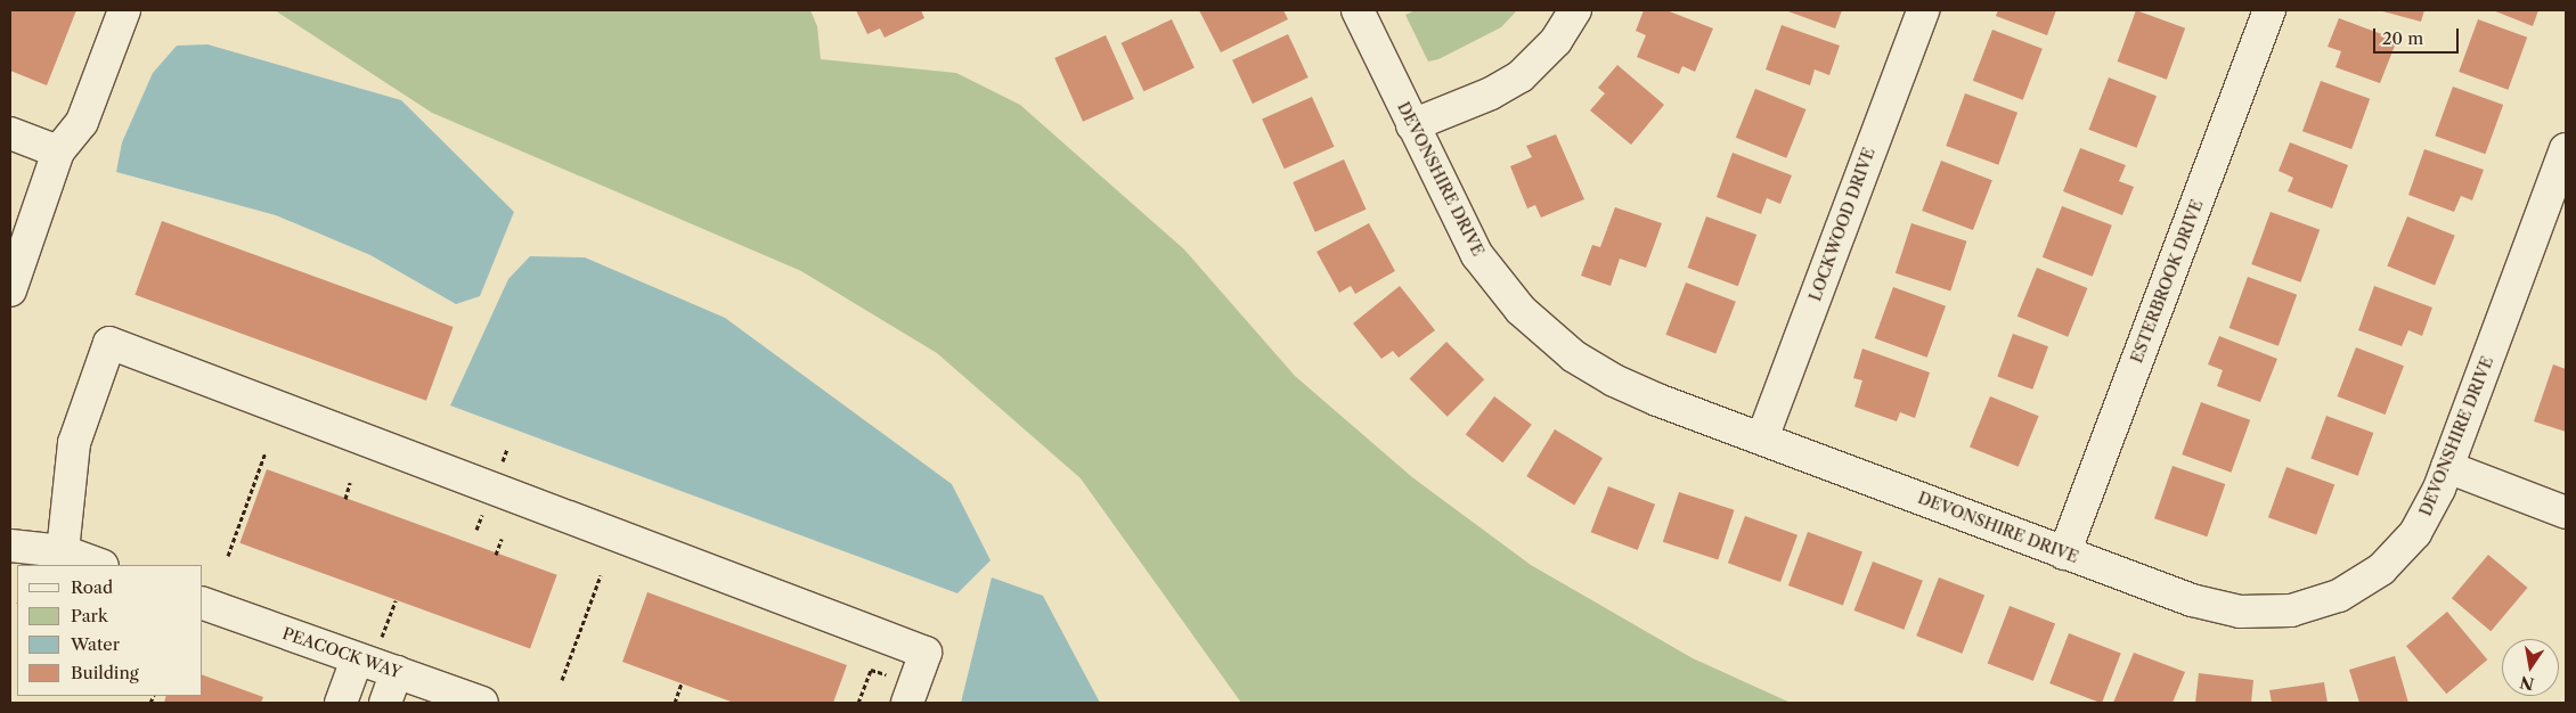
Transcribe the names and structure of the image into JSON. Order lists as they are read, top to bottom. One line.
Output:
{"streets":{"street":["DEVONSHIRE DRIVE","LOCKWOOD DRIVE","ESTERBROOK DRIVE","PEACOCK WAY"]},"crossings":[["DEVONSHIRE DRIVE","LOCKWOOD DRIVE"],["DEVONSHIRE DRIVE","ESTERBROOK DRIVE"]],"legend":["Road","Park","Water","Building"],"scale_bar":"20 m","north":"bottom"}
